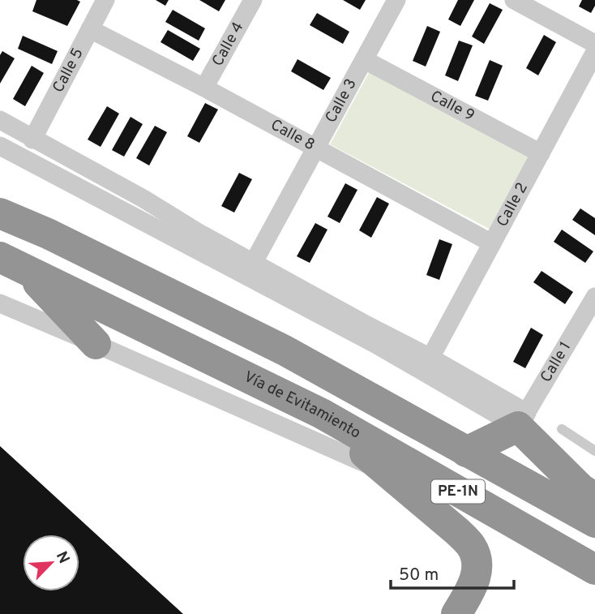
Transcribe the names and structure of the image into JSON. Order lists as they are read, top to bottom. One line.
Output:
{"streets":{"highway":["Vía de Evitamiento","PE-1N"],"street":["Calle 4","Calle 5","Calle 3","Calle 9","Calle 8","Calle 2","Calle 1"]},"crossings":[["Calle 4","Calle 8"],["Calle 5","Calle 8"],["Calle 3","Calle 9"],["Calle 3","Calle 8"],["Calle 9","Calle 2"],["Calle 8","Calle 2"]],"scale_bar":"50 m","north":"top right"}
